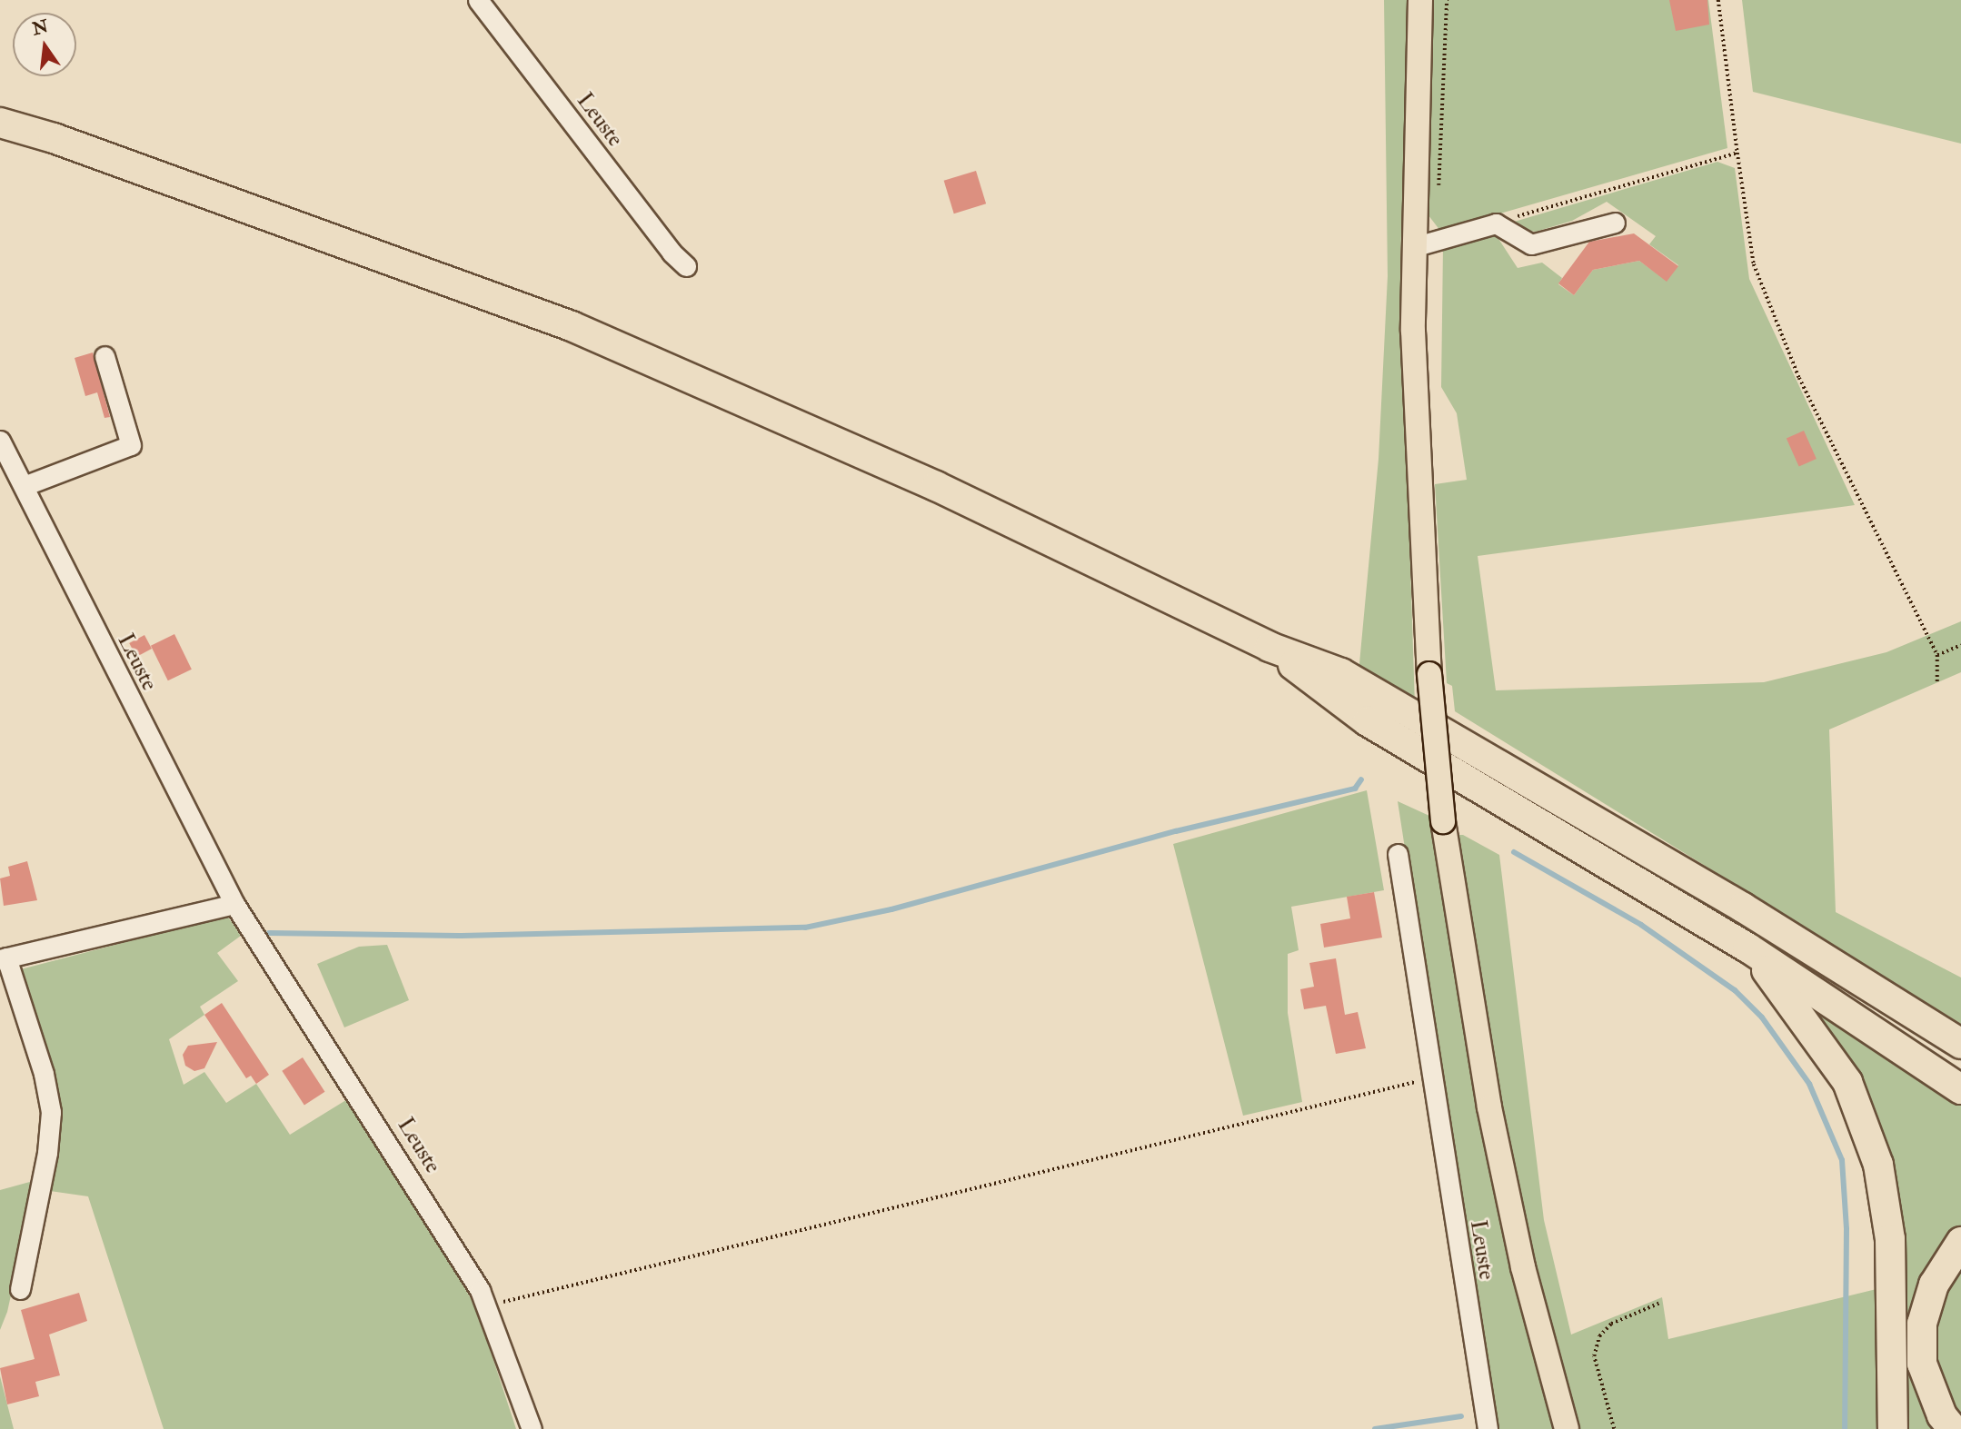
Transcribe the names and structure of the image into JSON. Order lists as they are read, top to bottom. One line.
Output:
{"streets":{"street":["Leuste"]},"north":"top"}
